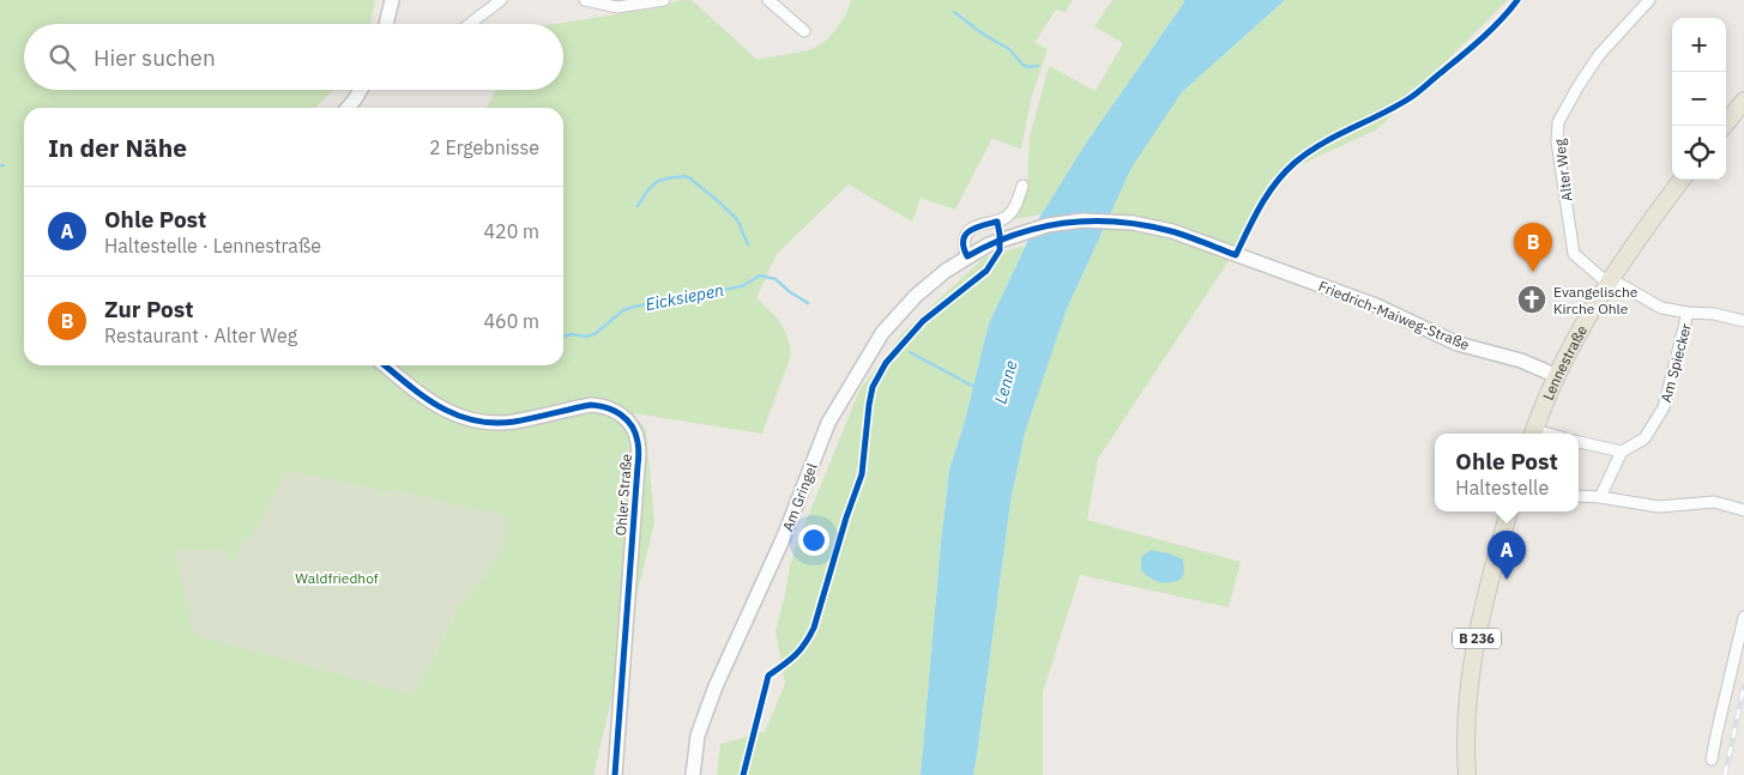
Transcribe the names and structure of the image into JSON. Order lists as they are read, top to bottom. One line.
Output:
{"streets":{"main road":["Lennestraße","B 236"],"street":["Alter Weg","Friedrich-Maiweg-Straße","Am Spiecker","Ohler Straße","Am Gringel"]},"crossings":[["Alter Weg","Am Spiecker"],["Alter Weg","Lennestraße"],["Friedrich-Maiweg-Straße","Lennestraße"],["Friedrich-Maiweg-Straße","Am Gringel"]],"water":["Eicksiepen","Lenne"],"parks":["Waldfriedhof"],"places":{"church":["Evangelische Kirche Ohle"]},"page":{"map_buttons":["+","−"],"search":"Hier suchen","heading":["In der Nähe","2 Ergebnisse"],"list":[{"mark":"A","name":"Ohle Post","note":"Haltestelle · Lennestraße","value":"420 m"},{"mark":"B","name":"Zur Post","note":"Restaurant · Alter Weg","value":"460 m"}],"pins":["B","A"],"popup":["Ohle Post","Haltestelle"]}}
